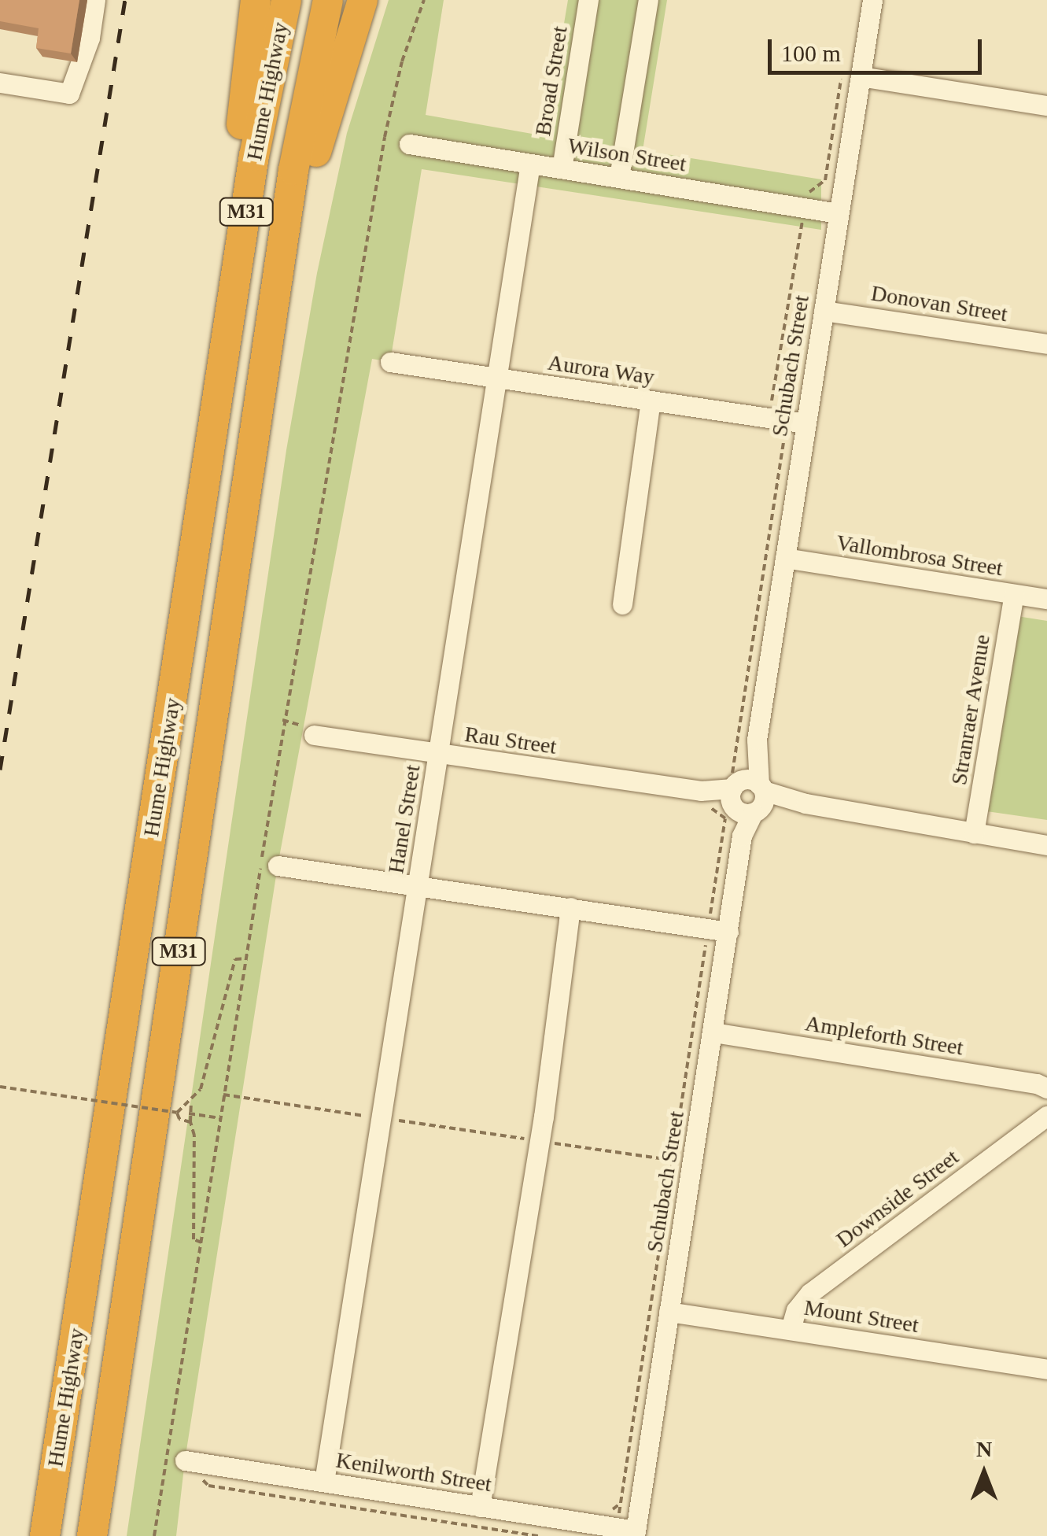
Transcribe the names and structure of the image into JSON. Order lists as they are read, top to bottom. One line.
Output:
{"streets":{"highway":["Hume Highway","M31"],"street":["Broad Street","Wilson Street","Donovan Street","Schubach Street","Aurora Way","Vallombrosa Street","Stranraer Avenue","Rau Street","Hanel Street","Ampleforth Street","Downside Street","Mount Street","Kenilworth Street"]},"crossings":[["Broad Street","Wilson Street"],["Wilson Street","Schubach Street"],["Wilson Street","Hanel Street"],["Donovan Street","Schubach Street"],["Schubach Street","Aurora Way"],["Schubach Street","Vallombrosa Street"],["Schubach Street","Rau Street"],["Schubach Street","Ampleforth Street"],["Schubach Street","Mount Street"],["Schubach Street","Kenilworth Street"],["Aurora Way","Hanel Street"],["Vallombrosa Street","Stranraer Avenue"],["Stranraer Avenue","Rau Street"],["Rau Street","Hanel Street"],["Hanel Street","Kenilworth Street"],["Downside Street","Mount Street"]],"scale_bar":"100 m","north":"top"}
